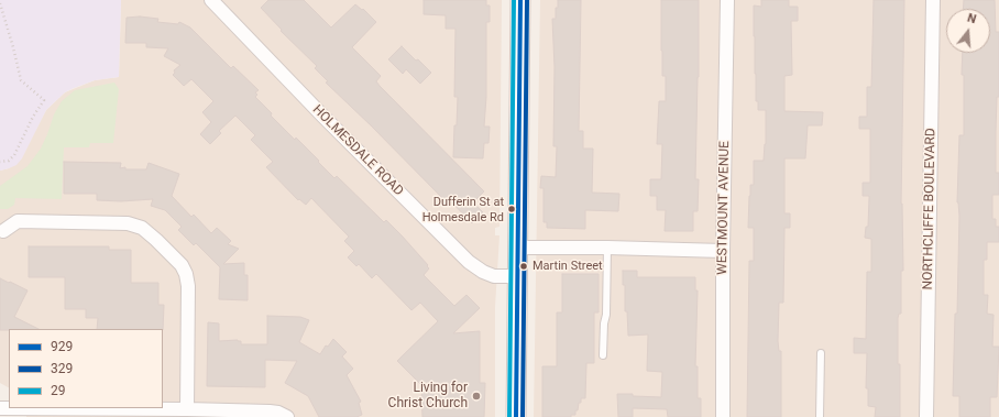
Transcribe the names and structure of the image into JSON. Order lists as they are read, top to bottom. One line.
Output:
{"streets":{"street":["HOLMESDALE ROAD","WESTMOUNT AVENUE","NORTHCLIFFE BOULEVARD"]},"places":["Dufferin St at Holmesdale Rd","Martin Street","Living for Christ Church"],"lines":["transit line 929","transit line 329","transit line 29"],"legend":["929","329","29"],"north":"top"}
